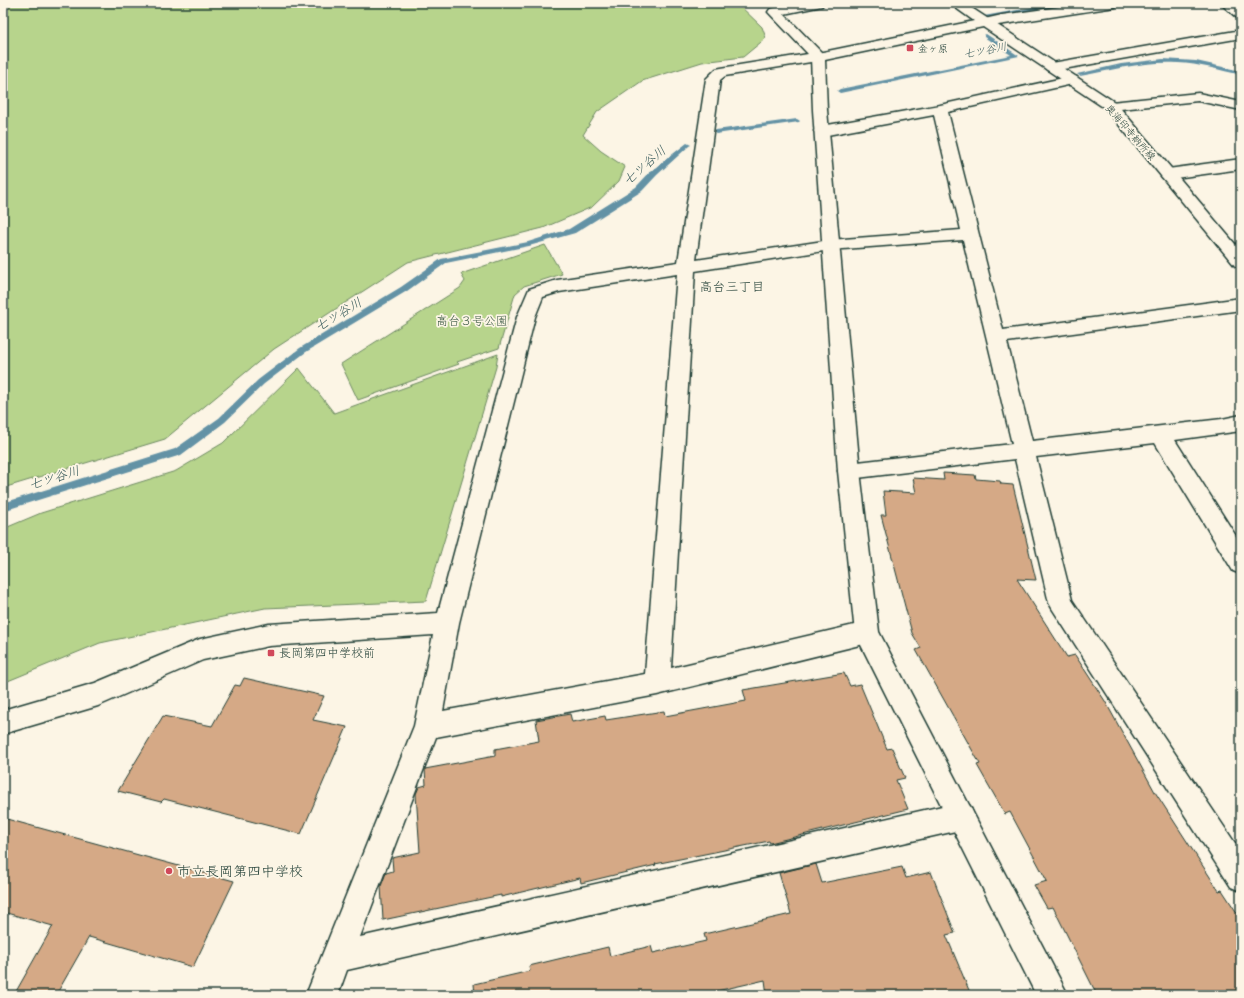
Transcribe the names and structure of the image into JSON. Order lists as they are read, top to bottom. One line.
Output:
{"streets":{"street":["奥海印寺納所線"]},"districts":["高台三丁目"],"water":["七ツ谷川"],"parks":["高台３号公園"],"places":{"transit":["金ヶ原","長岡第四中学校前"],"other":["市立長岡第四中学校"]}}
